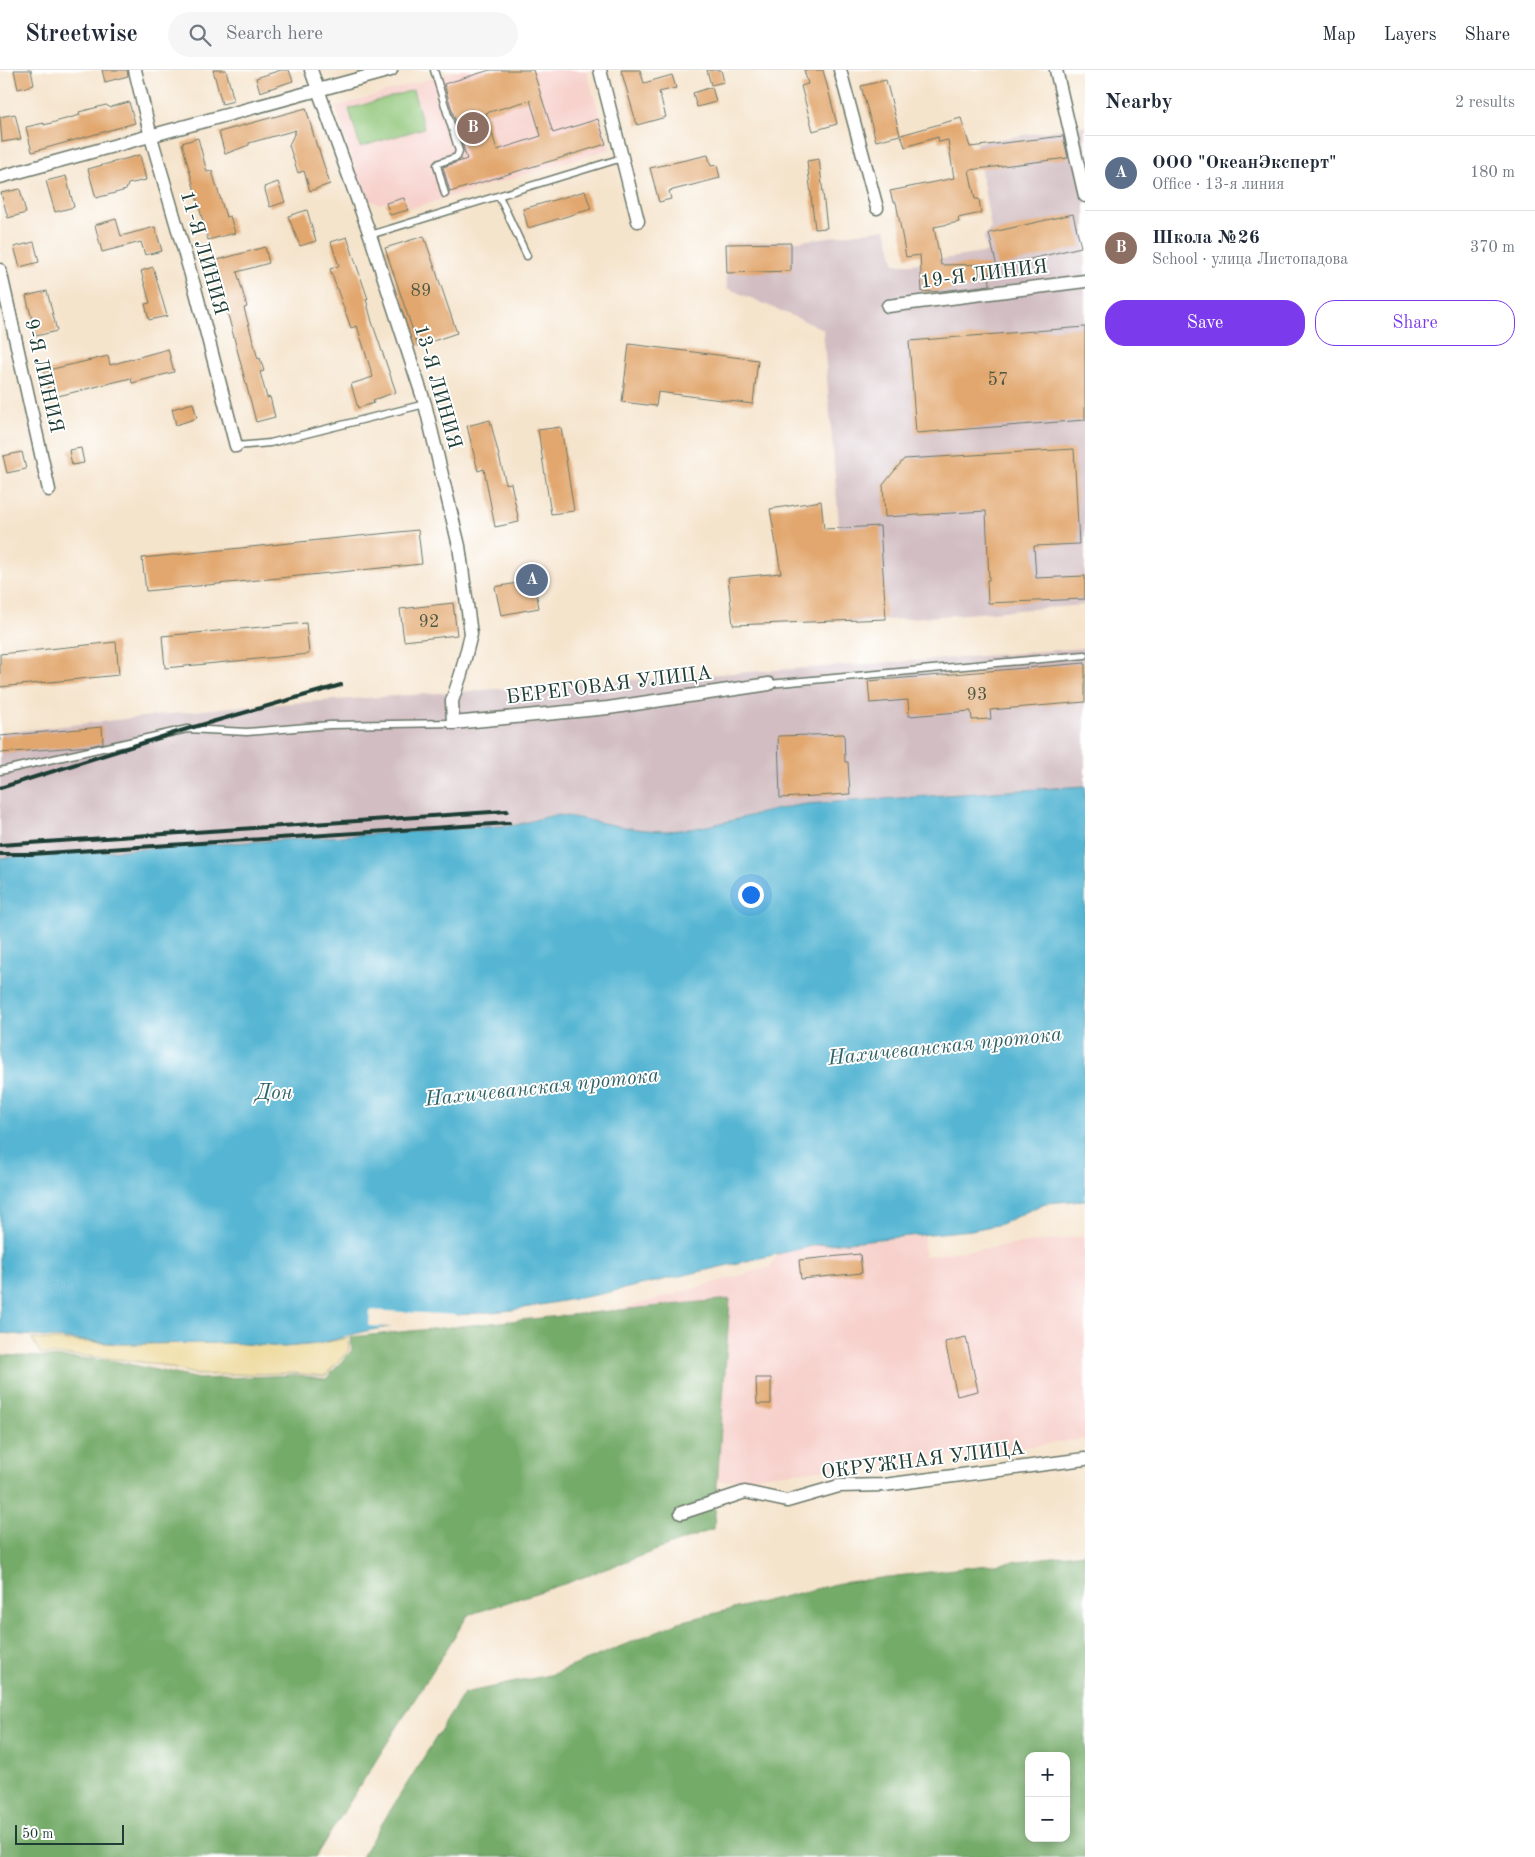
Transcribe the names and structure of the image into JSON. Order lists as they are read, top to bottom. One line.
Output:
{"streets":{"street":["11-Я ЛИНИЯ","19-Я ЛИНИЯ","9-Я ЛИНИЯ","13-Я ЛИНИЯ","БЕРЕГОВАЯ УЛИЦА","ОКРУЖНАЯ УЛИЦА"]},"crossings":[["13-Я ЛИНИЯ","БЕРЕГОВАЯ УЛИЦА"]],"water":["Нахичеванская протока","Дон"],"house_numbers":["89","57","92","93"],"scale_bar":"50 m","page":{"header":"Streetwise","search":"Search here","nav":["Map","Layers","Share"],"heading":["Nearby","2 results"],"pins":["B","A"],"list":[{"mark":"A","name":"ООО \"ОкеанЭксперт\"","note":"Office · 13-я линия","value":"180 m"},{"mark":"B","name":"Школа №26","note":"School · улица Листопадова","value":"370 m"}],"buttons":["Save","Share"],"map_buttons":["+","−"],"scale":"50 m"}}
